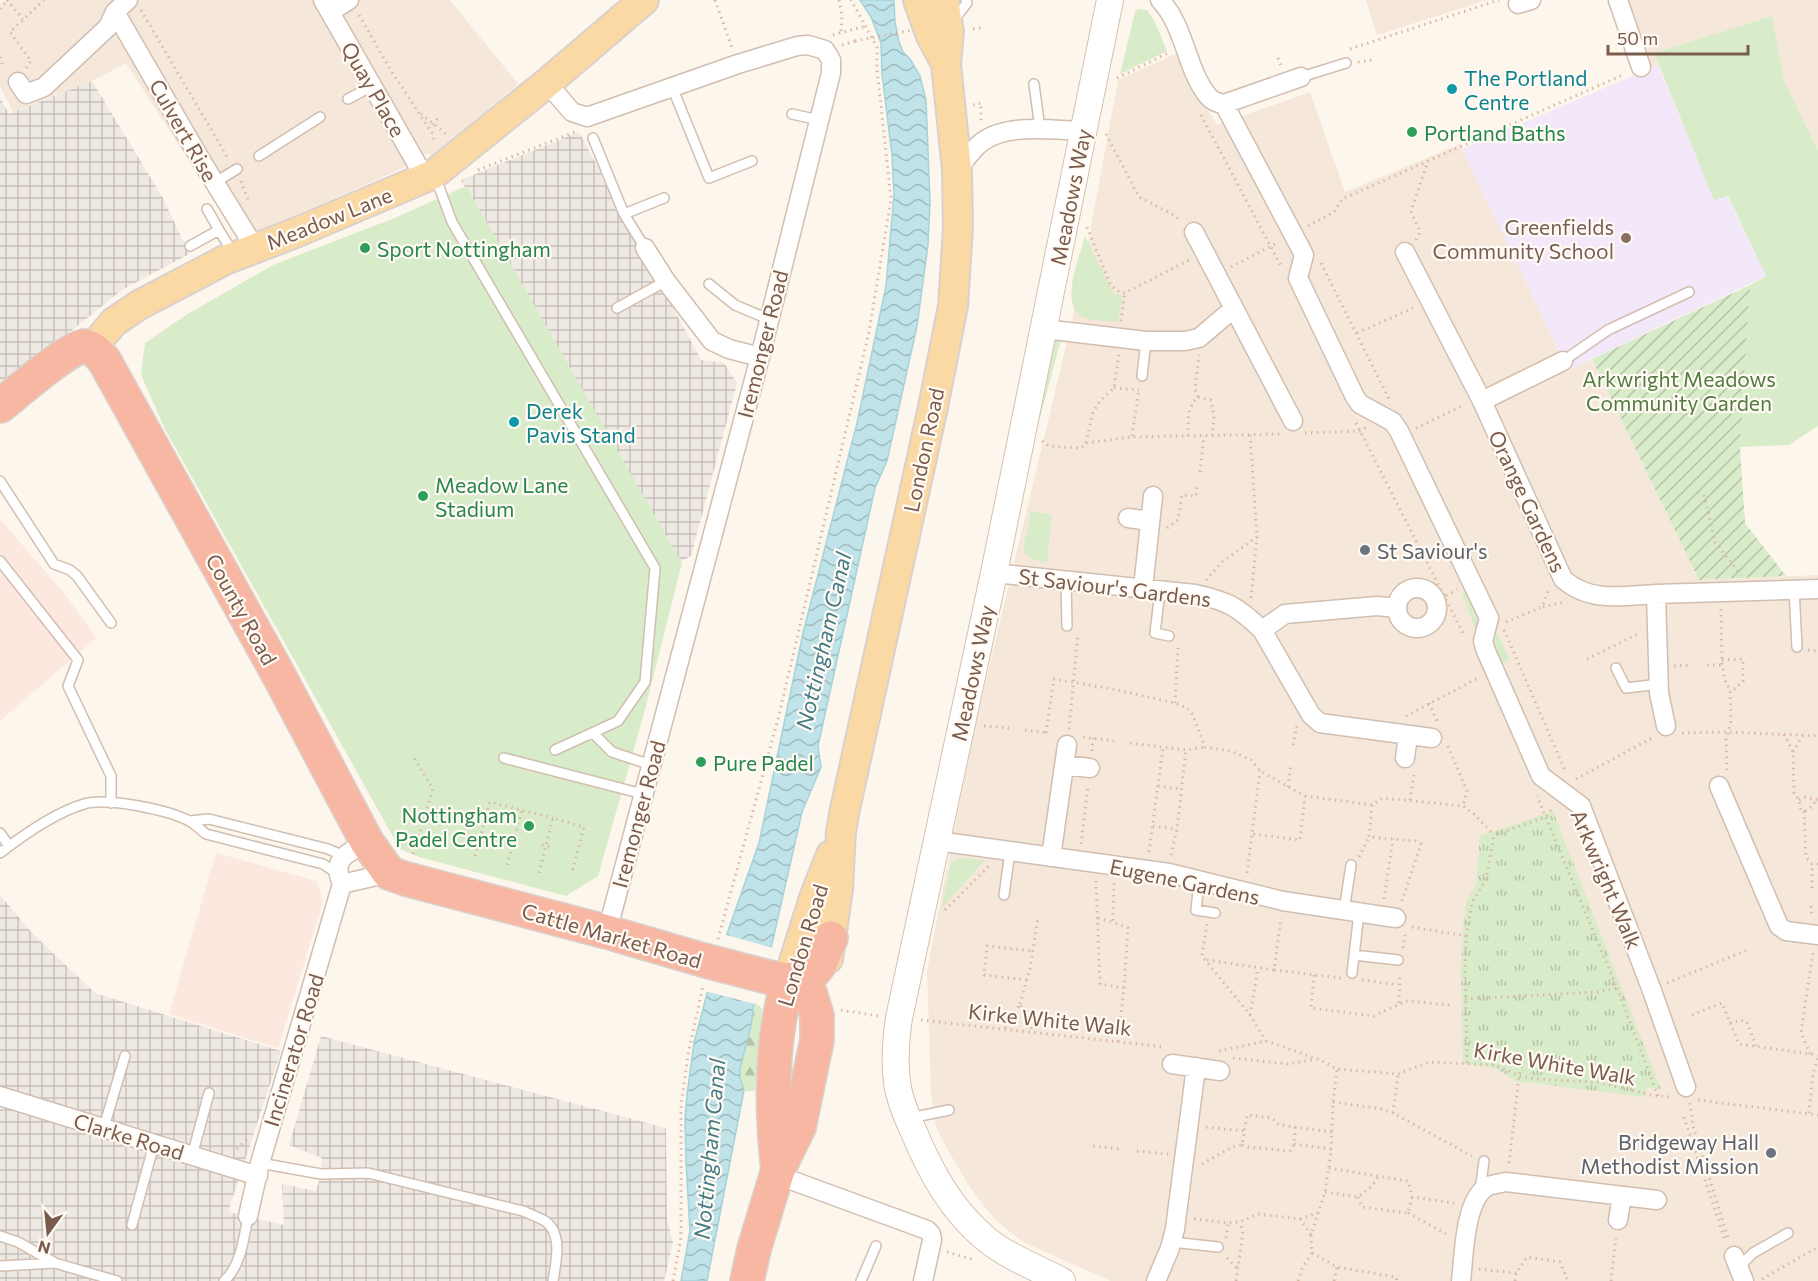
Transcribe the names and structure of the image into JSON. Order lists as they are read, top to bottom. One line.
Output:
{"streets":{"highway":["London Road","County Road","Cattle Market Road"],"main road":["Meadow Lane"],"street":["Quay Place","Culvert Rise","Meadows Way","Iremonger Road","Orange Gardens","St Saviour's Gardens","Arkwright Walk","Eugene Gardens","Incinerator Road","Clarke Road"],"path":["Kirke White Walk"]},"crossings":[["Quay Place","Meadow Lane"],["Culvert Rise","Meadow Lane"],["Meadows Way","St Saviour's Gardens"],["Meadows Way","Eugene Gardens"],["Meadows Way","Kirke White Walk"],["Meadow Lane","Iremonger Road"],["Meadow Lane","County Road"],["Iremonger Road","Cattle Market Road"],["London Road","Cattle Market Road"],["London Road","Kirke White Walk"],["County Road","Cattle Market Road"],["County Road","Incinerator Road"],["Cattle Market Road","Kirke White Walk"],["Incinerator Road","Clarke Road"]],"water":["Nottingham Canal"],"parks":["Arkwright Meadows Community Garden"],"places":["The Portland Centre","Portland Baths","Greenfields Community School","Sport Nottingham","Derek Pavis Stand","Meadow Lane Stadium","St Saviour's","Pure Padel","Nottingham Padel Centre","Bridgeway Hall Methodist Mission"],"scale_bar":"50 m","north":"bottom"}
